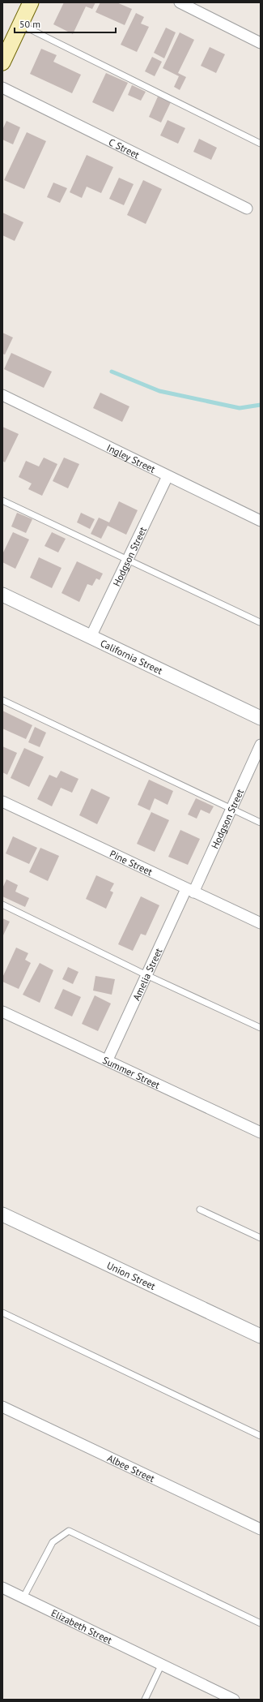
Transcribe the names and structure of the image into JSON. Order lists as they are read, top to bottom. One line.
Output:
{"streets":{"street":["C Street","Ingley Street","Hodgson Street","California Street","Pine Street","Amelia Street","Summer Street","Union Street","Albee Street","Elizabeth Street"]},"crossings":[["Ingley Street","Hodgson Street"],["Hodgson Street","California Street"],["Hodgson Street","Pine Street"],["Hodgson Street","Amelia Street"],["Pine Street","Amelia Street"],["Amelia Street","Summer Street"]],"scale_bar":"50 m"}
